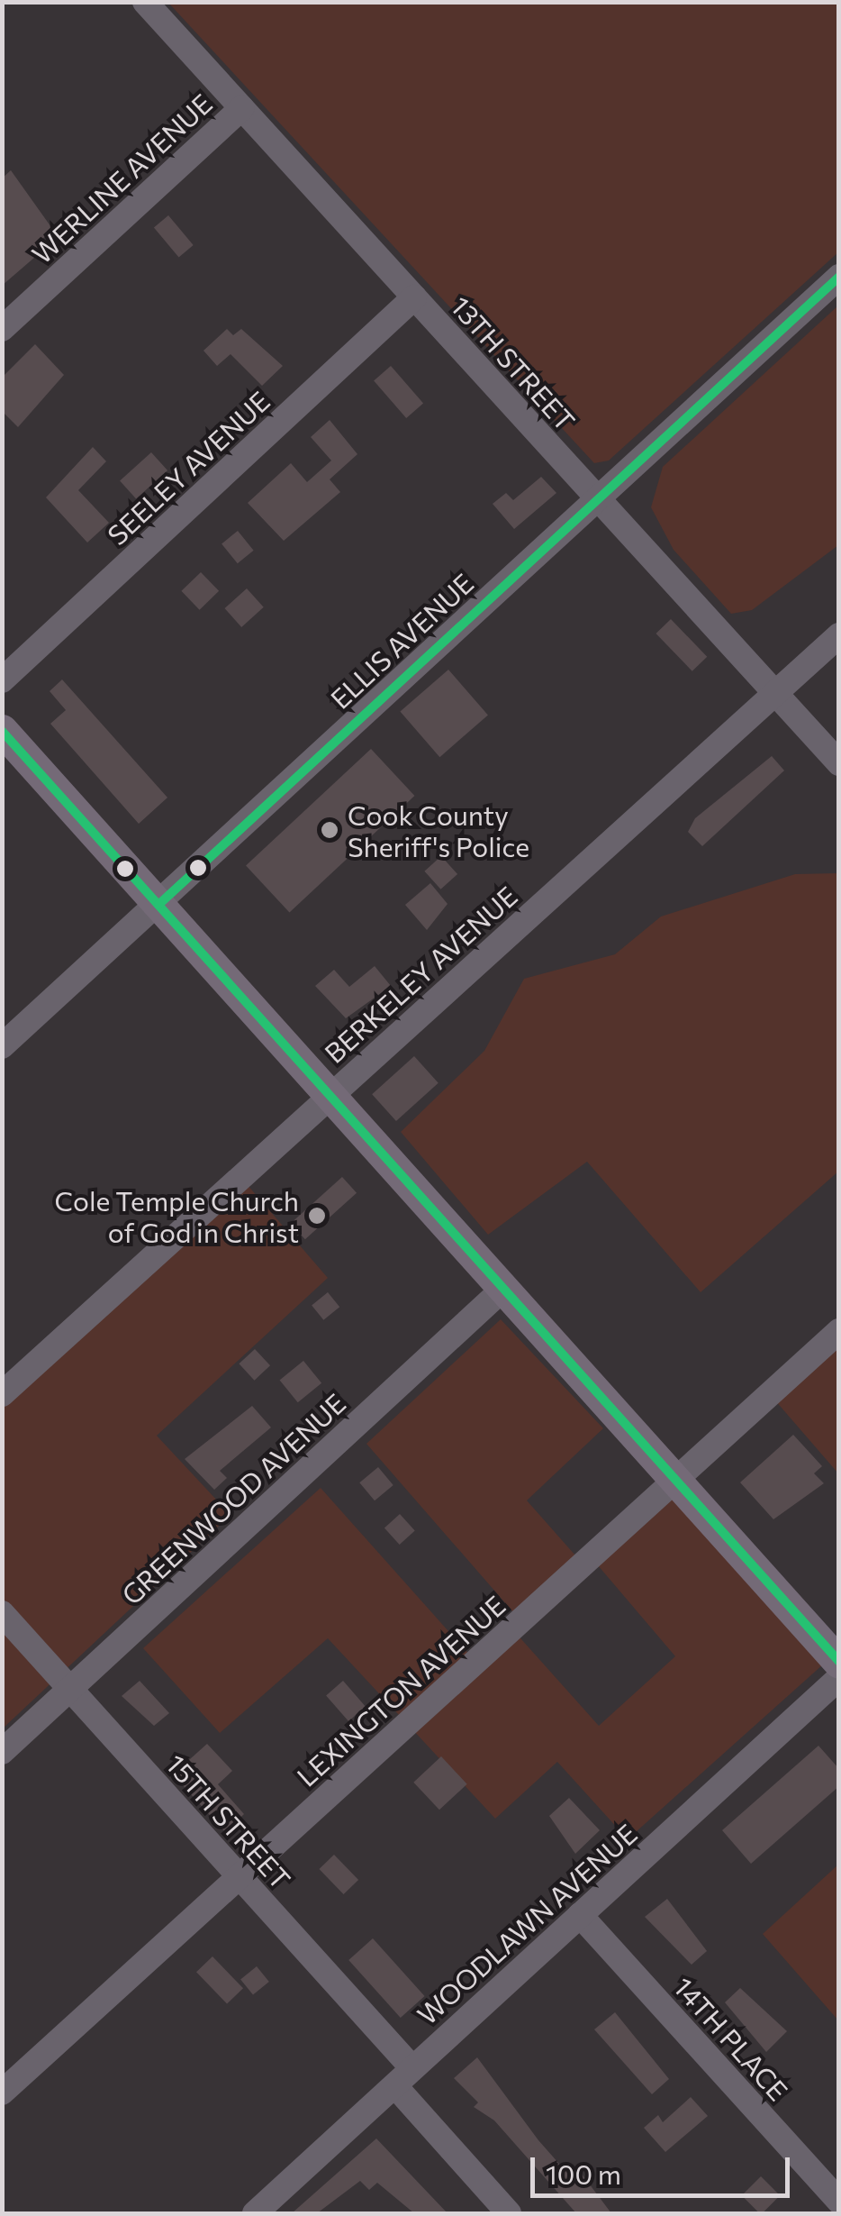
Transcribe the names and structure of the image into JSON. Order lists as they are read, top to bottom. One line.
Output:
{"streets":{"street":["WERLINE AVENUE","13TH STREET","SEELEY AVENUE","ELLIS AVENUE","BERKELEY AVENUE","GREENWOOD AVENUE","LEXINGTON AVENUE","15TH STREET","WOODLAWN AVENUE","14TH PLACE"]},"crossings":[["WERLINE AVENUE","13TH STREET"],["13TH STREET","SEELEY AVENUE"],["13TH STREET","ELLIS AVENUE"],["13TH STREET","BERKELEY AVENUE"],["GREENWOOD AVENUE","15TH STREET"],["LEXINGTON AVENUE","15TH STREET"],["15TH STREET","WOODLAWN AVENUE"],["WOODLAWN AVENUE","14TH PLACE"]],"places":["Cook County Sheriff's Police","Cole Temple Church of God in Christ"],"scale_bar":"100 m"}
